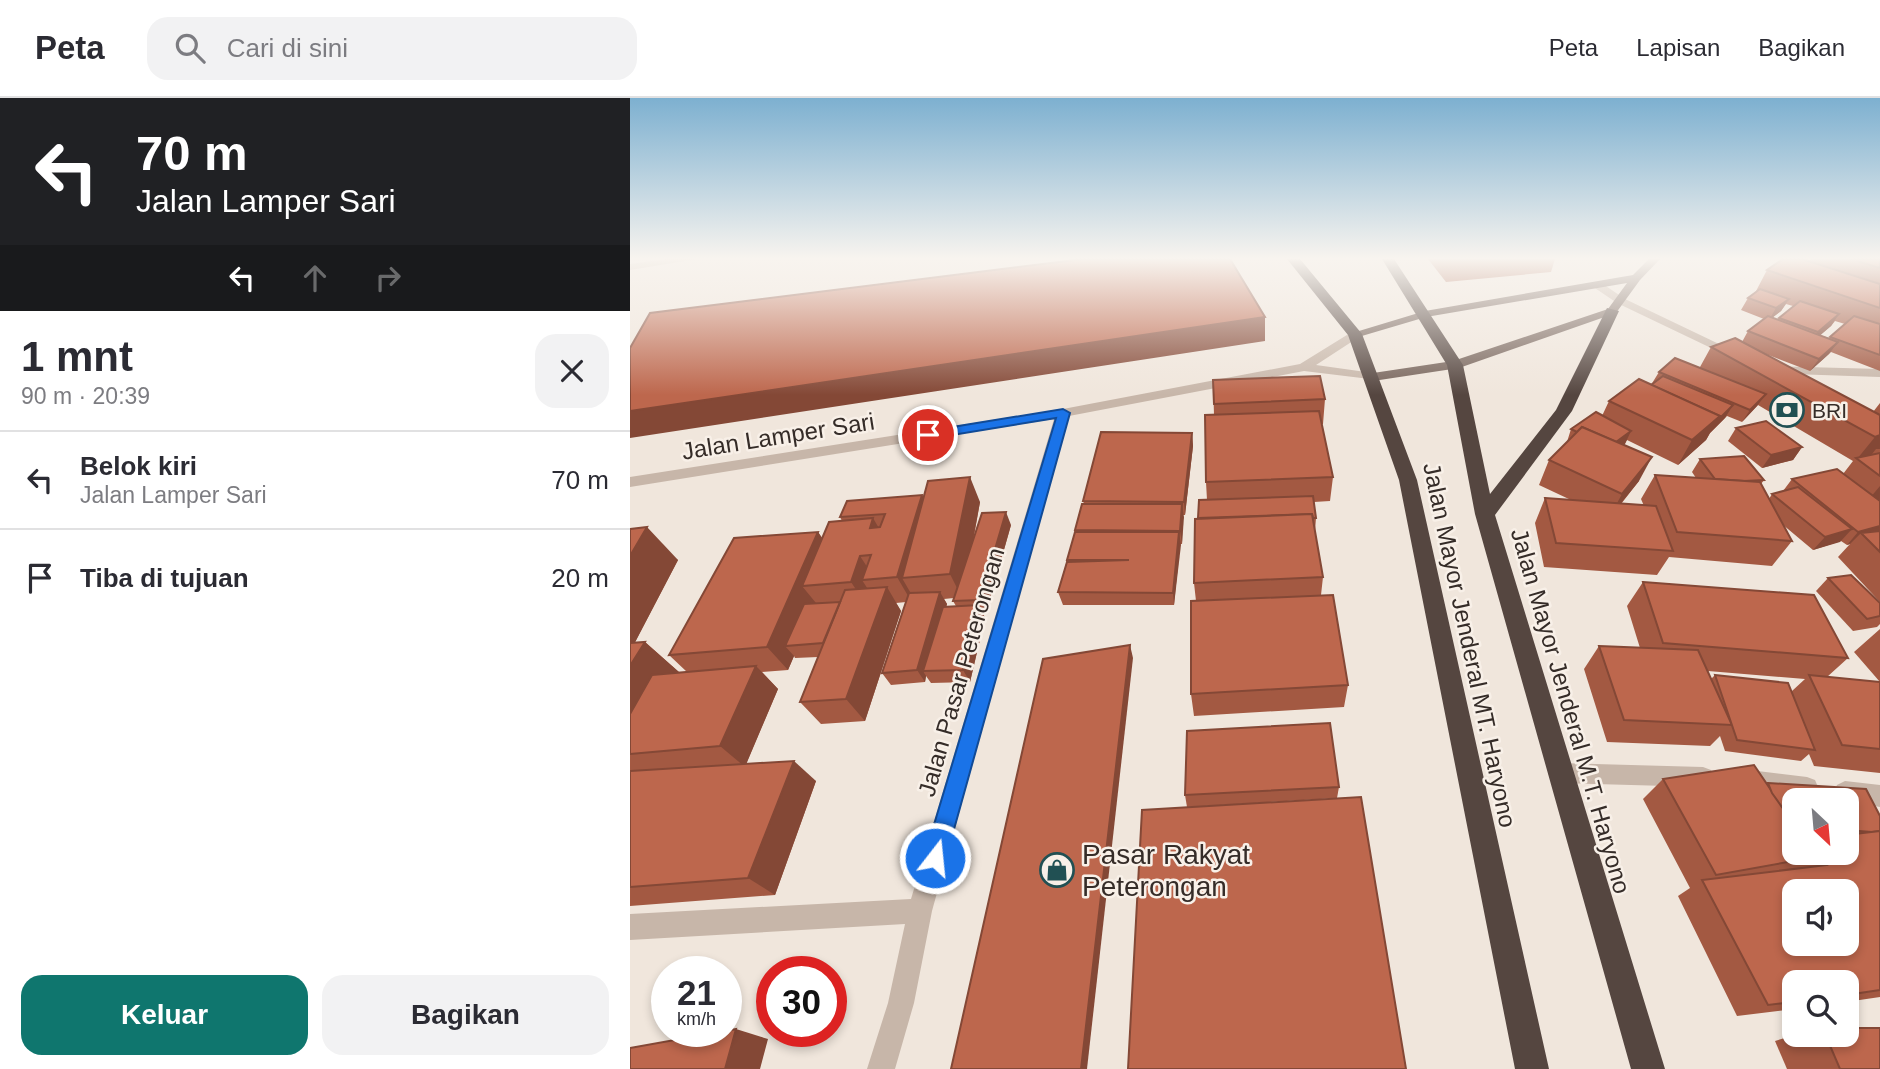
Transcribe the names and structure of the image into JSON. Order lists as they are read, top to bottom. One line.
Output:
{"streets":{"highway":["Jalan Mayor Jenderal MT. Haryono","Jalan Mayor Jenderal M.T. Haryono"],"street":["Jalan Lamper Sari","Jalan Pasar Peterongan"]},"crossings":[["Jalan Lamper Sari","Jalan Mayor Jenderal MT. Haryono"],["Jalan Lamper Sari","Jalan Pasar Peterongan"]],"places":{"bank":["BRI"],"shop":["Pasar Rakyat Peterongan"]},"north":"bottom right","page":{"header":"Peta","search":"Cari di sini","nav":["Peta","Lapisan","Bagikan"],"turn":["70 m","Jalan Lamper Sari"],"heading":["1 mnt","90 m · 20:39"],"list":[{"name":"Belok kiri","note":"Jalan Lamper Sari","value":"70 m"},{"name":"Tiba di tujuan","value":"20 m"}],"speed":"21 km/h","limit":"30","buttons":["Keluar","Bagikan"]}}
